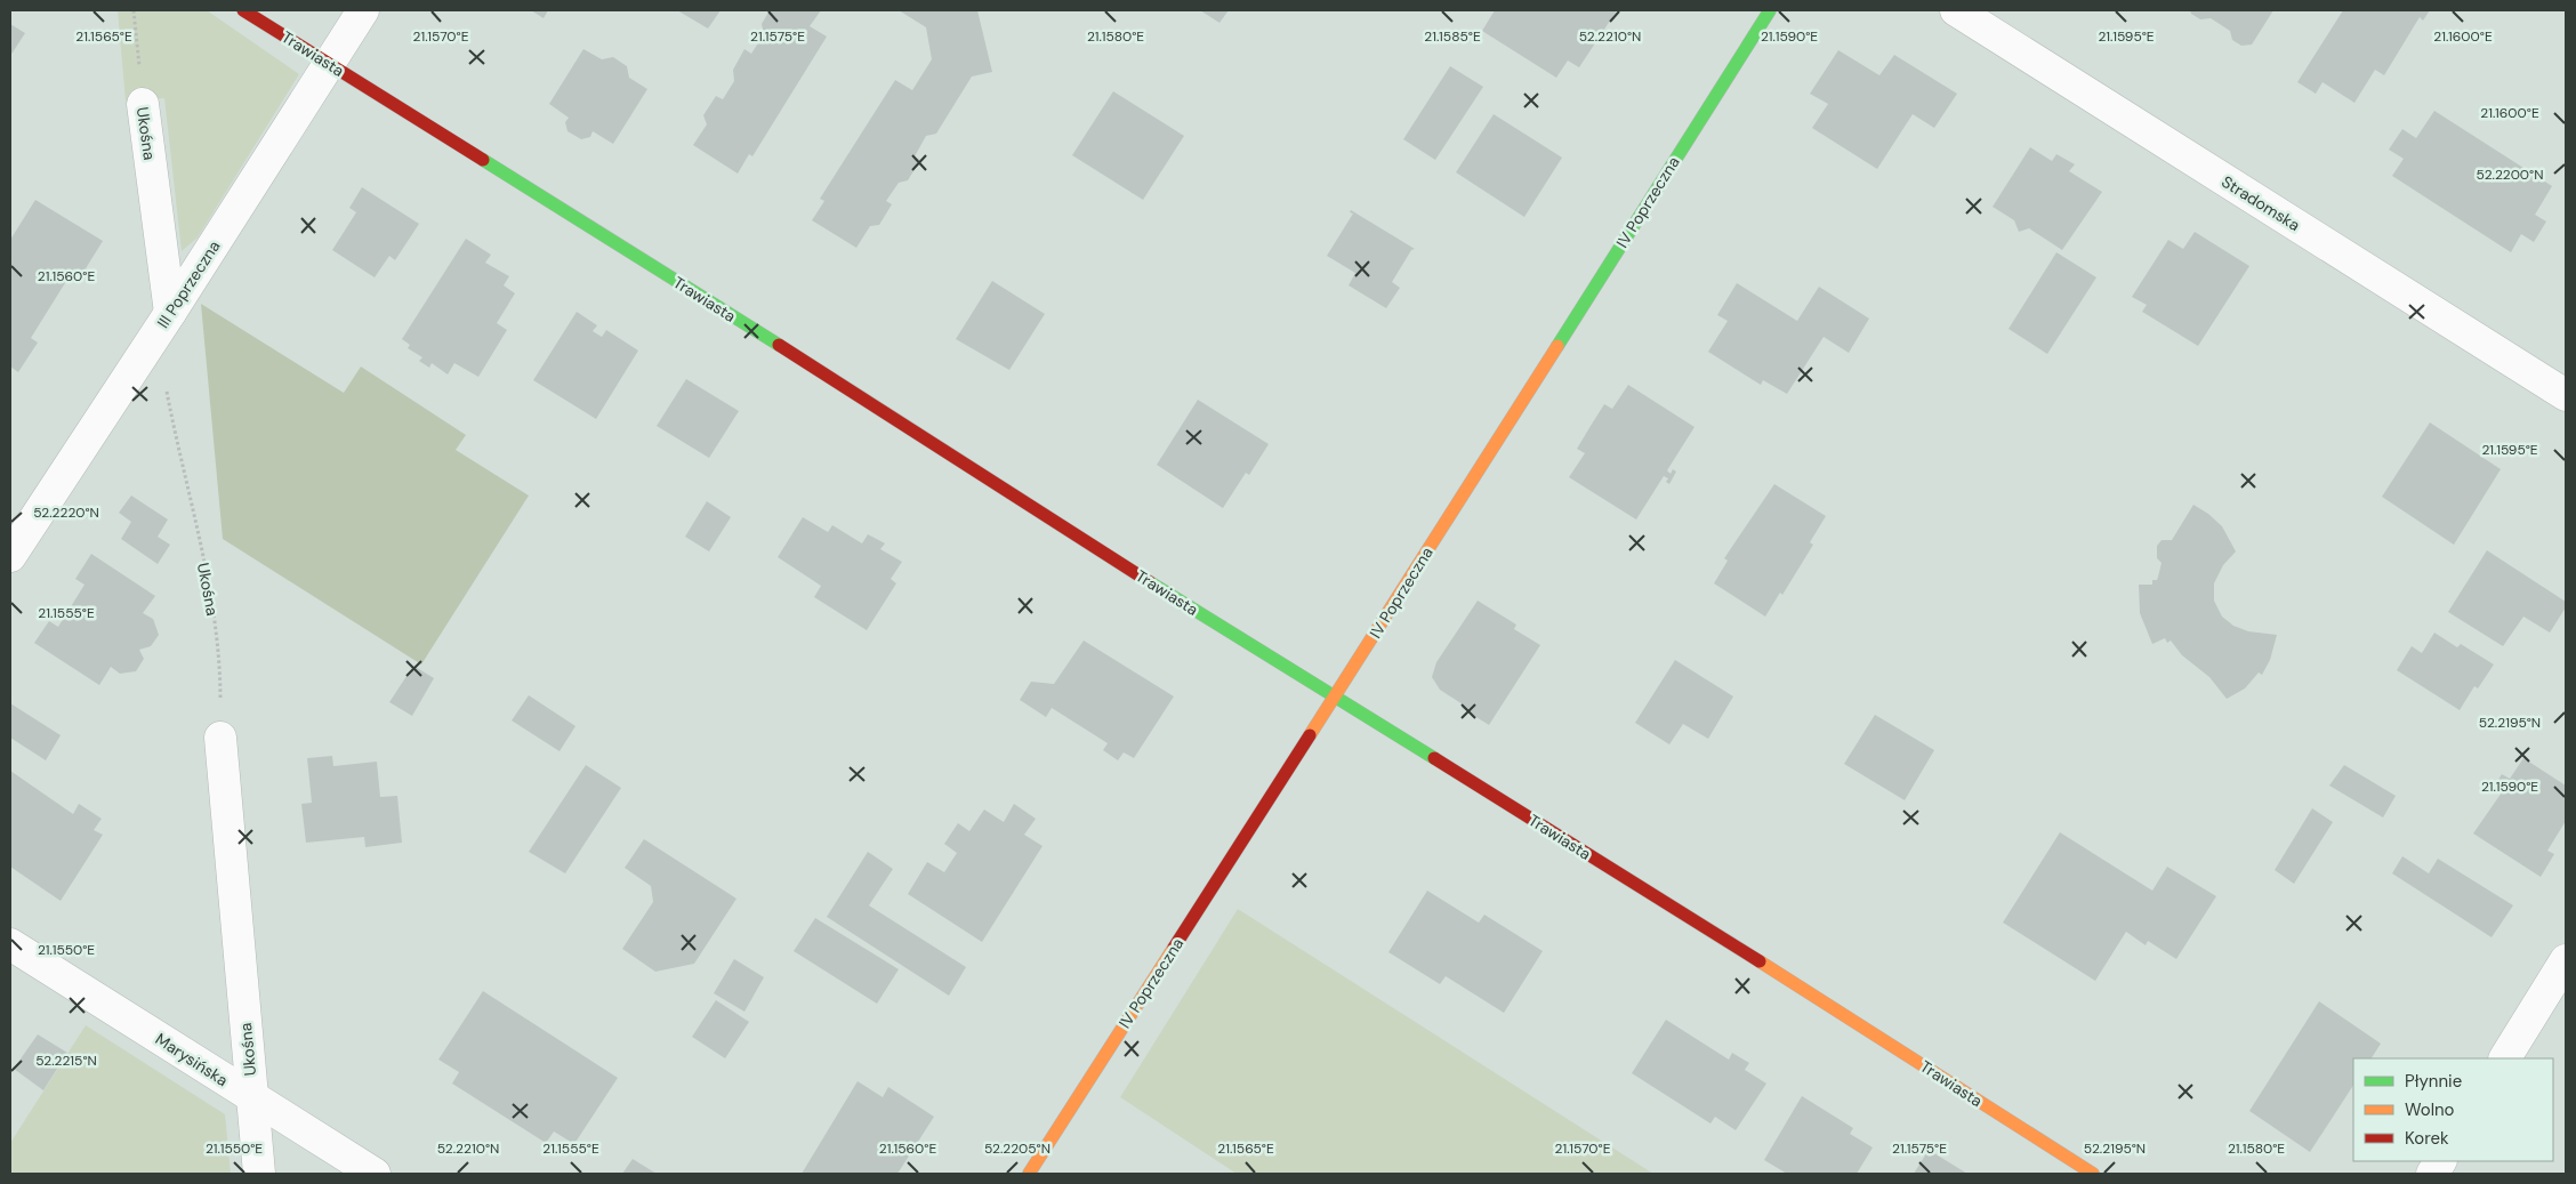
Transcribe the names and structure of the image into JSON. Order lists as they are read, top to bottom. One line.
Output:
{"streets":{"street":["Trawiasta","Ukośna","IV Poprzeczna","Stradomska","III Poprzeczna","Marysińska"]},"crossings":[["Trawiasta","IV Poprzeczna"],["Trawiasta","III Poprzeczna"],["Ukośna","III Poprzeczna"],["Ukośna","Marysińska"]],"legend":["Płynnie","Wolno","Korek"],"coordinates":["21.1600°E","21.1570°E","21.1585°E","21.1565°E","21.1575°E","21.1580°E","52.2210°N","21.1590°E","21.1595°E","52.2200°N","21.1560°E","52.2220°N","21.1555°E","52.2195°N","21.1550°E","52.2215°N","52.2205°N"]}
